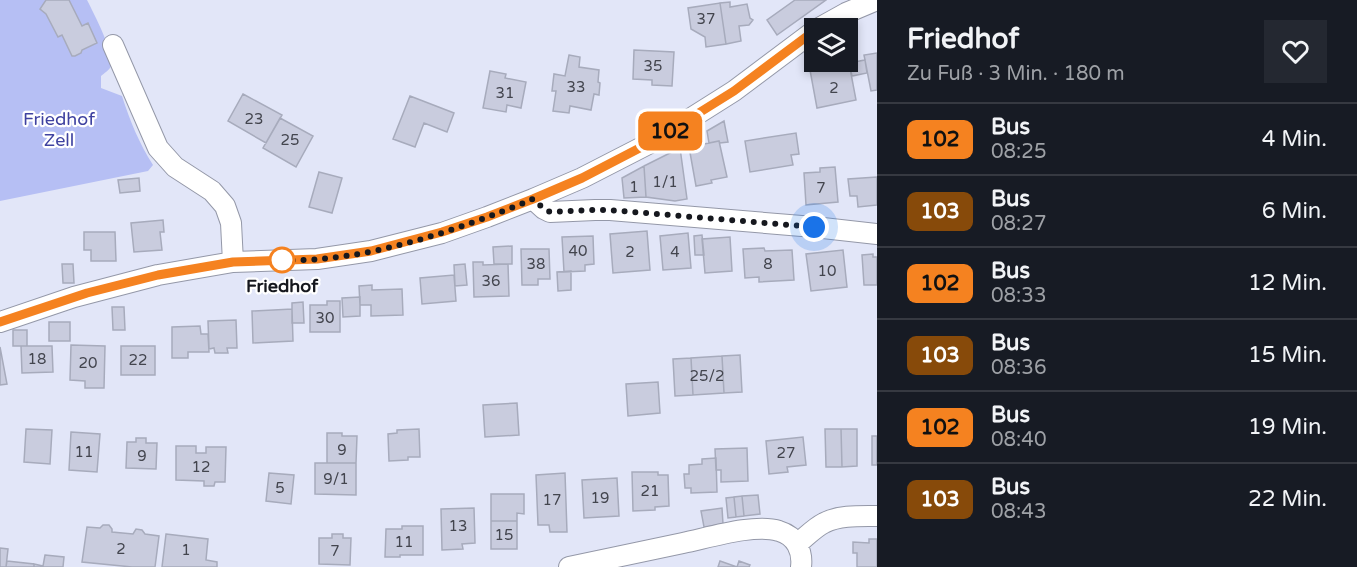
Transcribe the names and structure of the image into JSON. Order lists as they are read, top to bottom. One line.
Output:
{"parks":["Friedhof Zell"],"places":["Friedhof"],"lines":["bus line 102"],"house_numbers":["37","35","33","2","31","23","25","1/1","1","7","40","2","4","38","8","10","36","30","18","22","20","25/2","9","11","27","9","12","9/1","5","21","19","17","13","15","11","2","1","7"],"page":{"on_map":"102","heading":["Friedhof","Zu Fuß · 3 Min. · 180 m"],"list":[{"mark":"102","name":"Bus","note":"08:25","value":"4 Min."},{"mark":"103","name":"Bus","note":"08:27","value":"6 Min."},{"mark":"102","name":"Bus","note":"08:33","value":"12 Min."},{"mark":"103","name":"Bus","note":"08:36","value":"15 Min."},{"mark":"102","name":"Bus","note":"08:40","value":"19 Min."},{"mark":"103","name":"Bus","note":"08:43","value":"22 Min."}]}}
